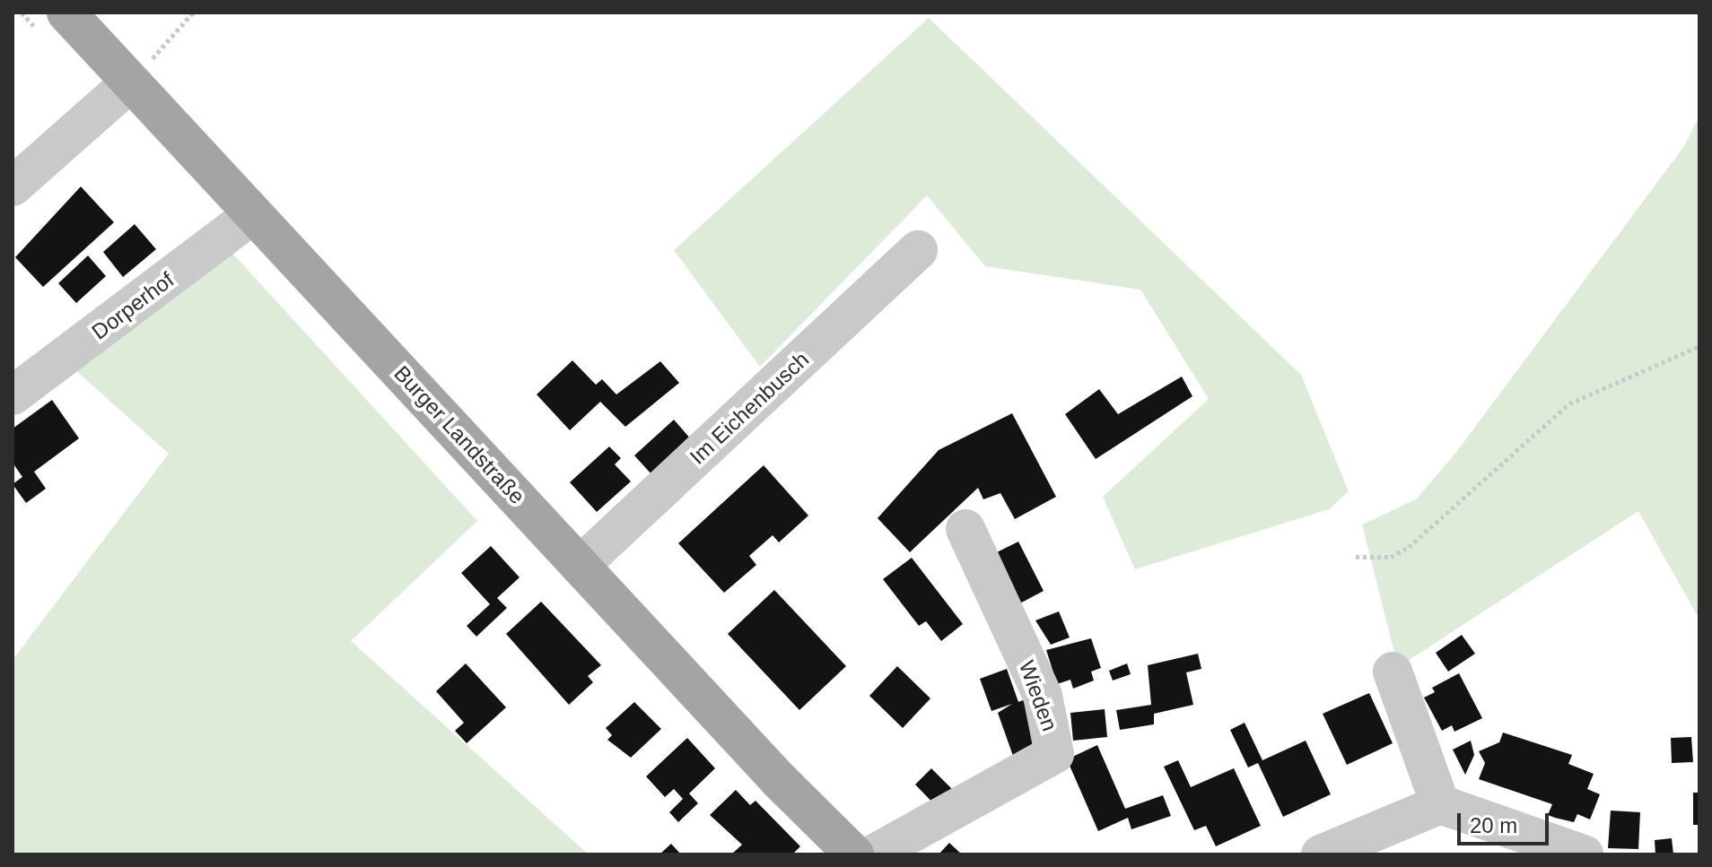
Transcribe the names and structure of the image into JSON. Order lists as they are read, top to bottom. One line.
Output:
{"streets":{"main road":["Burger Landstraße"],"street":["Dorperhof","Im Eichenbusch","Wieden"]},"crossings":[["Dorperhof","Burger Landstraße"],["Im Eichenbusch","Burger Landstraße"]],"scale_bar":"20 m"}
